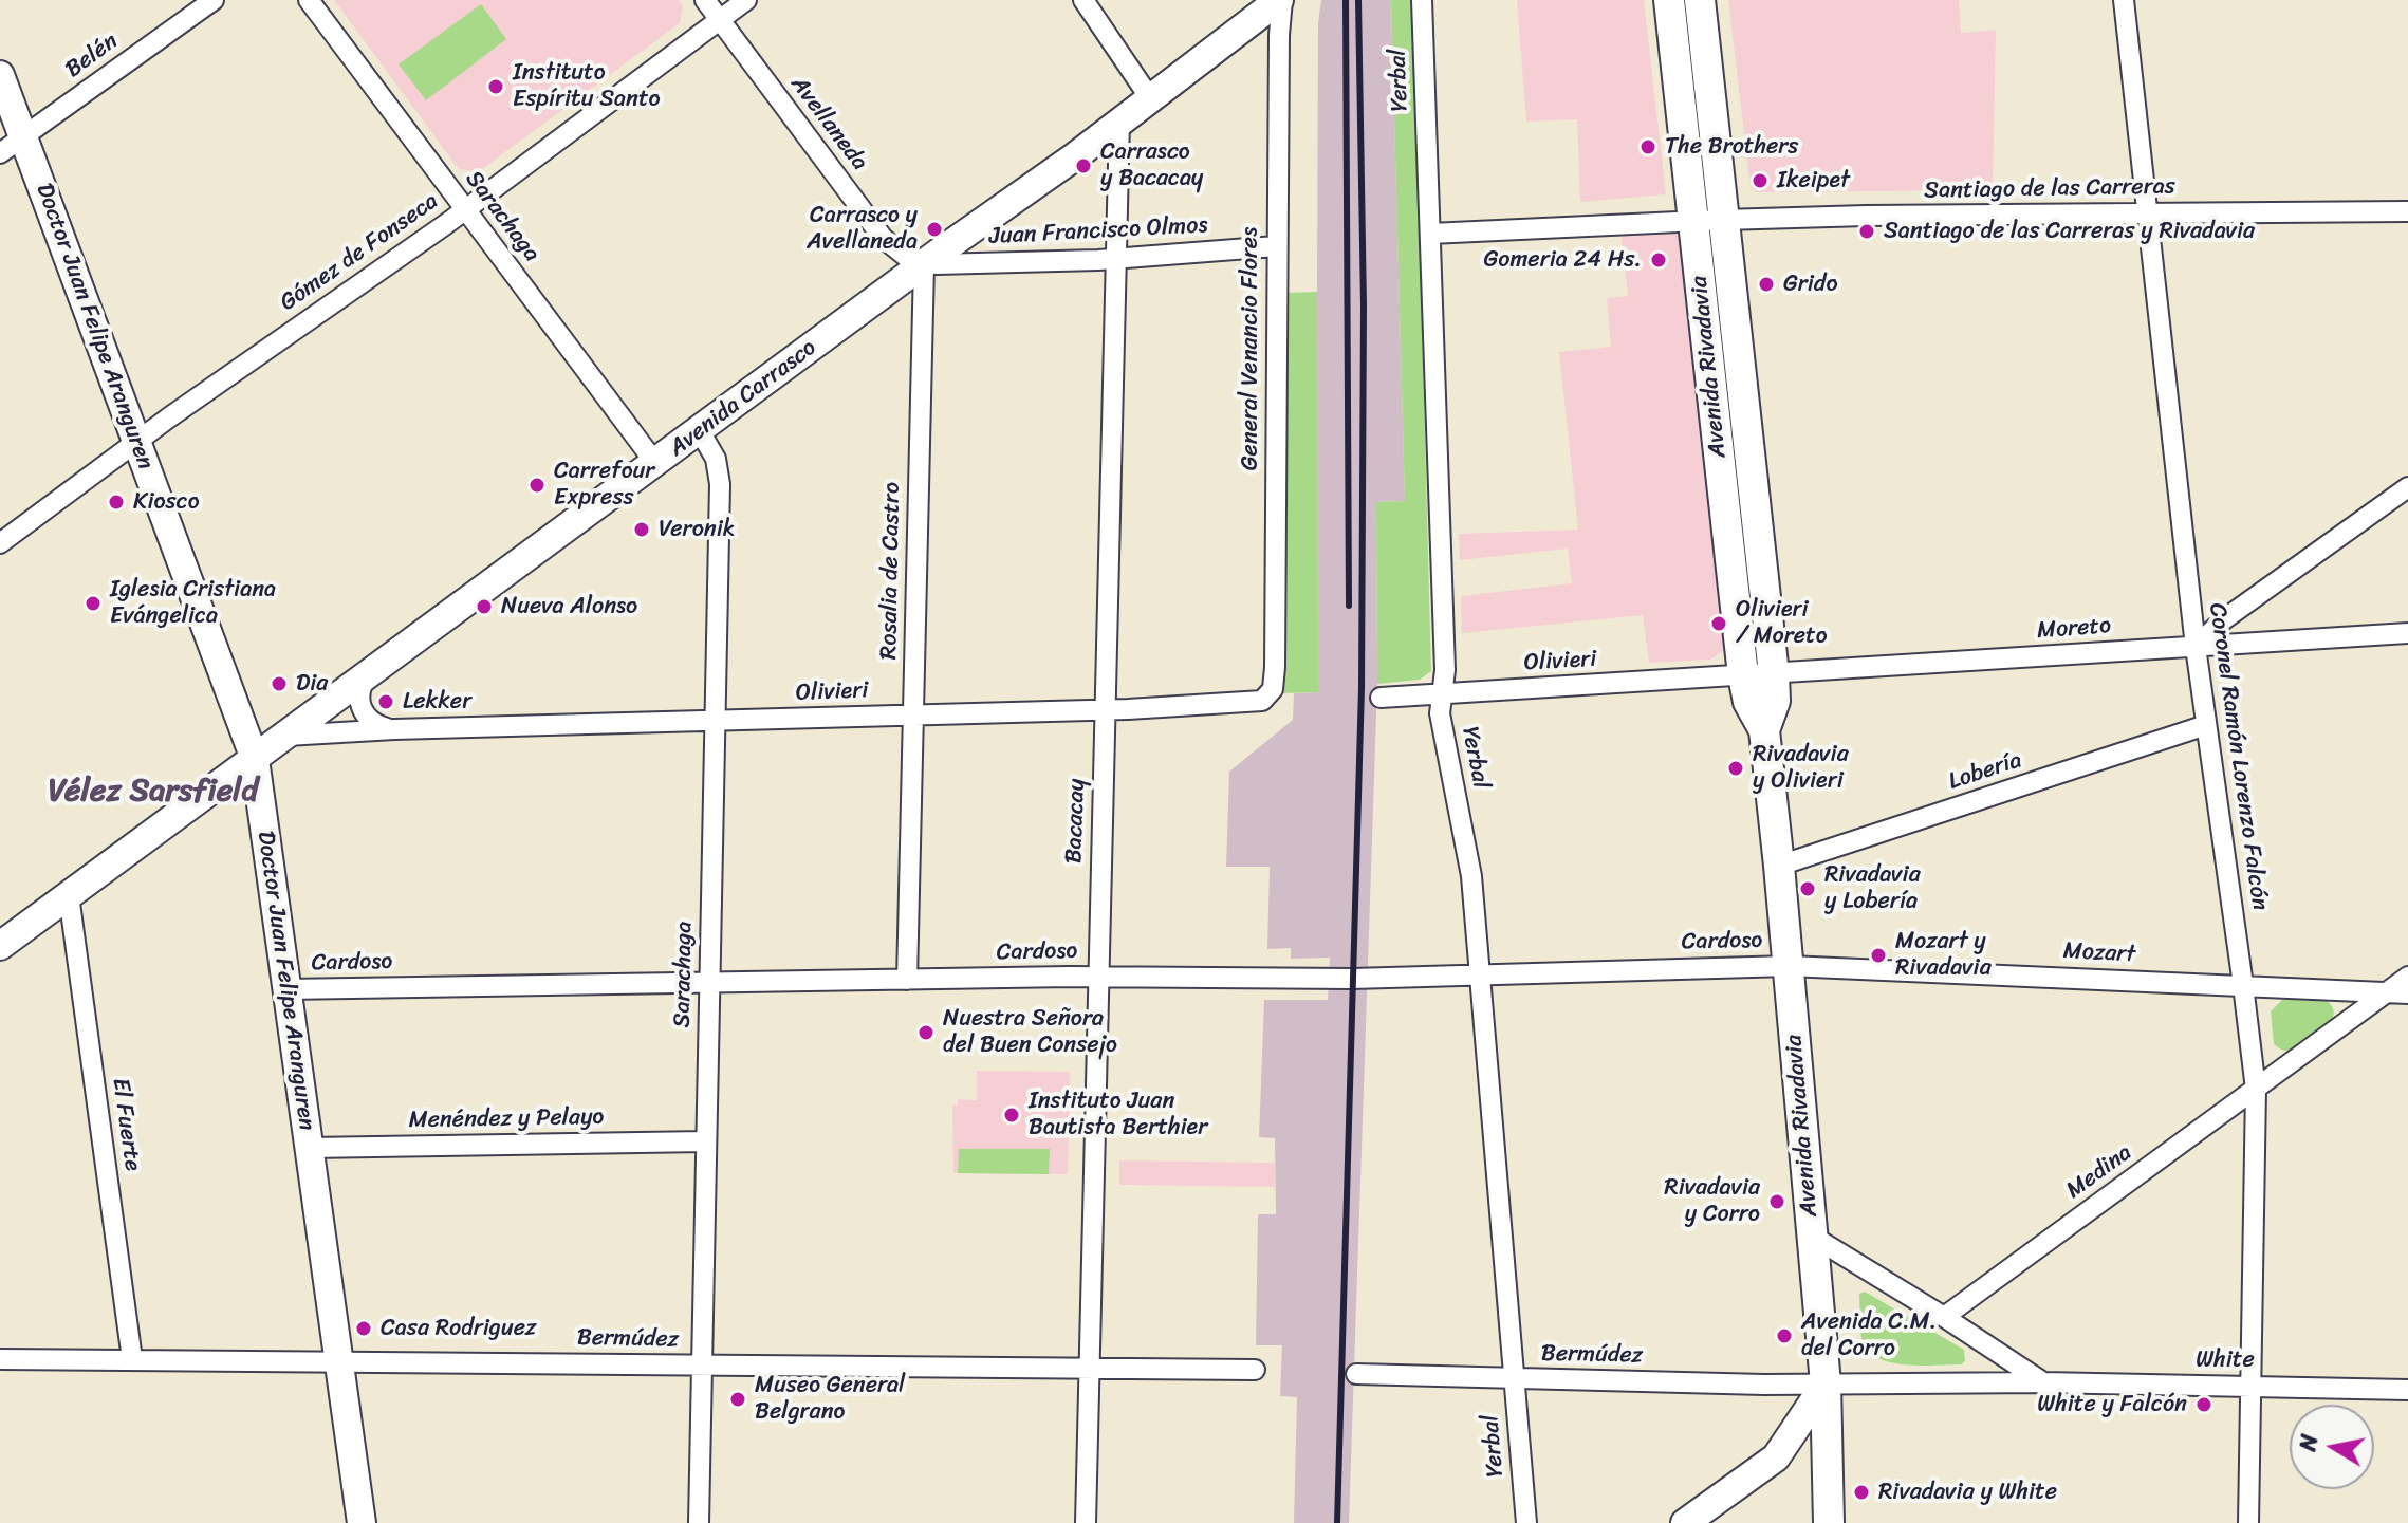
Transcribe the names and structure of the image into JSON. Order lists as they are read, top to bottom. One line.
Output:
{"streets":{"main road":["Avenida Rivadavia"],"street":["Belén","Yerbal","Avellaneda","Santiago de las Carreras","Sarachaga","Juan Francisco Olmos","Gómez de Fonseca","Doctor Juan Felipe Aranguren","General Venancio Flores","Avenida Carrasco","Rosalia de Castro","Moreto","Olivieri","Coronel Ramón Lorenzo Falcón","Lobería","Bacacay","Cardoso","Mozart","Menéndez y Pelayo","El Fuerte","Medina","Bermúdez","White"]},"crossings":[["Belén","Doctor Juan Felipe Aranguren"],["Yerbal","Olivieri"],["Yerbal","Cardoso"],["Yerbal","Bermúdez"],["Avellaneda","Juan Francisco Olmos"],["Avellaneda","Gómez de Fonseca"],["Avellaneda","Avenida Carrasco"],["Avellaneda","Rosalia de Castro"],["Santiago de las Carreras","Avenida Rivadavia"],["Santiago de las Carreras","Coronel Ramón Lorenzo Falcón"],["Sarachaga","Gómez de Fonseca"],["Sarachaga","Avenida Carrasco"],["Sarachaga","Olivieri"],["Sarachaga","Cardoso"],["Sarachaga","Menéndez y Pelayo"],["Sarachaga","Bermúdez"],["Juan Francisco Olmos","General Venancio Flores"],["Juan Francisco Olmos","Avenida Carrasco"],["Juan Francisco Olmos","Rosalia de Castro"],["Juan Francisco Olmos","Bacacay"],["Gómez de Fonseca","Doctor Juan Felipe Aranguren"],["Doctor Juan Felipe Aranguren","Avenida Carrasco"],["Doctor Juan Felipe Aranguren","Cardoso"],["Doctor Juan Felipe Aranguren","Menéndez y Pelayo"],["Doctor Juan Felipe Aranguren","Bermúdez"],["General Venancio Flores","Avenida Carrasco"],["General Venancio Flores","Olivieri"],["Avenida Rivadavia","Moreto"],["Avenida Rivadavia","Olivieri"],["Avenida Rivadavia","Lobería"],["Avenida Rivadavia","Cardoso"],["Avenida Rivadavia","Mozart"],["Avenida Rivadavia","Bermúdez"],["Avenida Rivadavia","White"],["Avenida Carrasco","Rosalia de Castro"],["Avenida Carrasco","Olivieri"],["Avenida Carrasco","Bacacay"],["Avenida Carrasco","El Fuerte"],["Rosalia de Castro","Olivieri"],["Rosalia de Castro","Cardoso"],["Moreto","Olivieri"],["Moreto","Coronel Ramón Lorenzo Falcón"],["Olivieri","Bacacay"],["Coronel Ramón Lorenzo Falcón","Lobería"],["Coronel Ramón Lorenzo Falcón","Mozart"],["Coronel Ramón Lorenzo Falcón","Medina"],["Coronel Ramón Lorenzo Falcón","White"],["Bacacay","Cardoso"],["Bacacay","Bermúdez"],["Cardoso","Mozart"],["Mozart","Medina"],["El Fuerte","Bermúdez"],["Bermúdez","White"]],"districts":["Vélez Sarsfield"],"places":["Instituto Espíritu Santo","The Brothers","Carrasco y Bacacay","Ikeipet","Carrasco y Avellaneda","Santiago de las Carreras y Rivadavia","Gomeria 24 Hs.","Grido","Carrefour Express","Kiosco","Veronik","Iglesia Cristiana Evángelica","Nueva Alonso","Olivieri / Moreto","Dia","Lekker","Rivadavia y Olivieri","Rivadavia y Lobería","Mozart y Rivadavia","Nuestra Señora del Buen Consejo","Instituto Juan Bautista Berthier","Rivadavia y Corro","Casa Rodriguez","Avenida C.M. del Corro","Museo General Belgrano","White y Falcón","Rivadavia y White"],"north":"left"}
